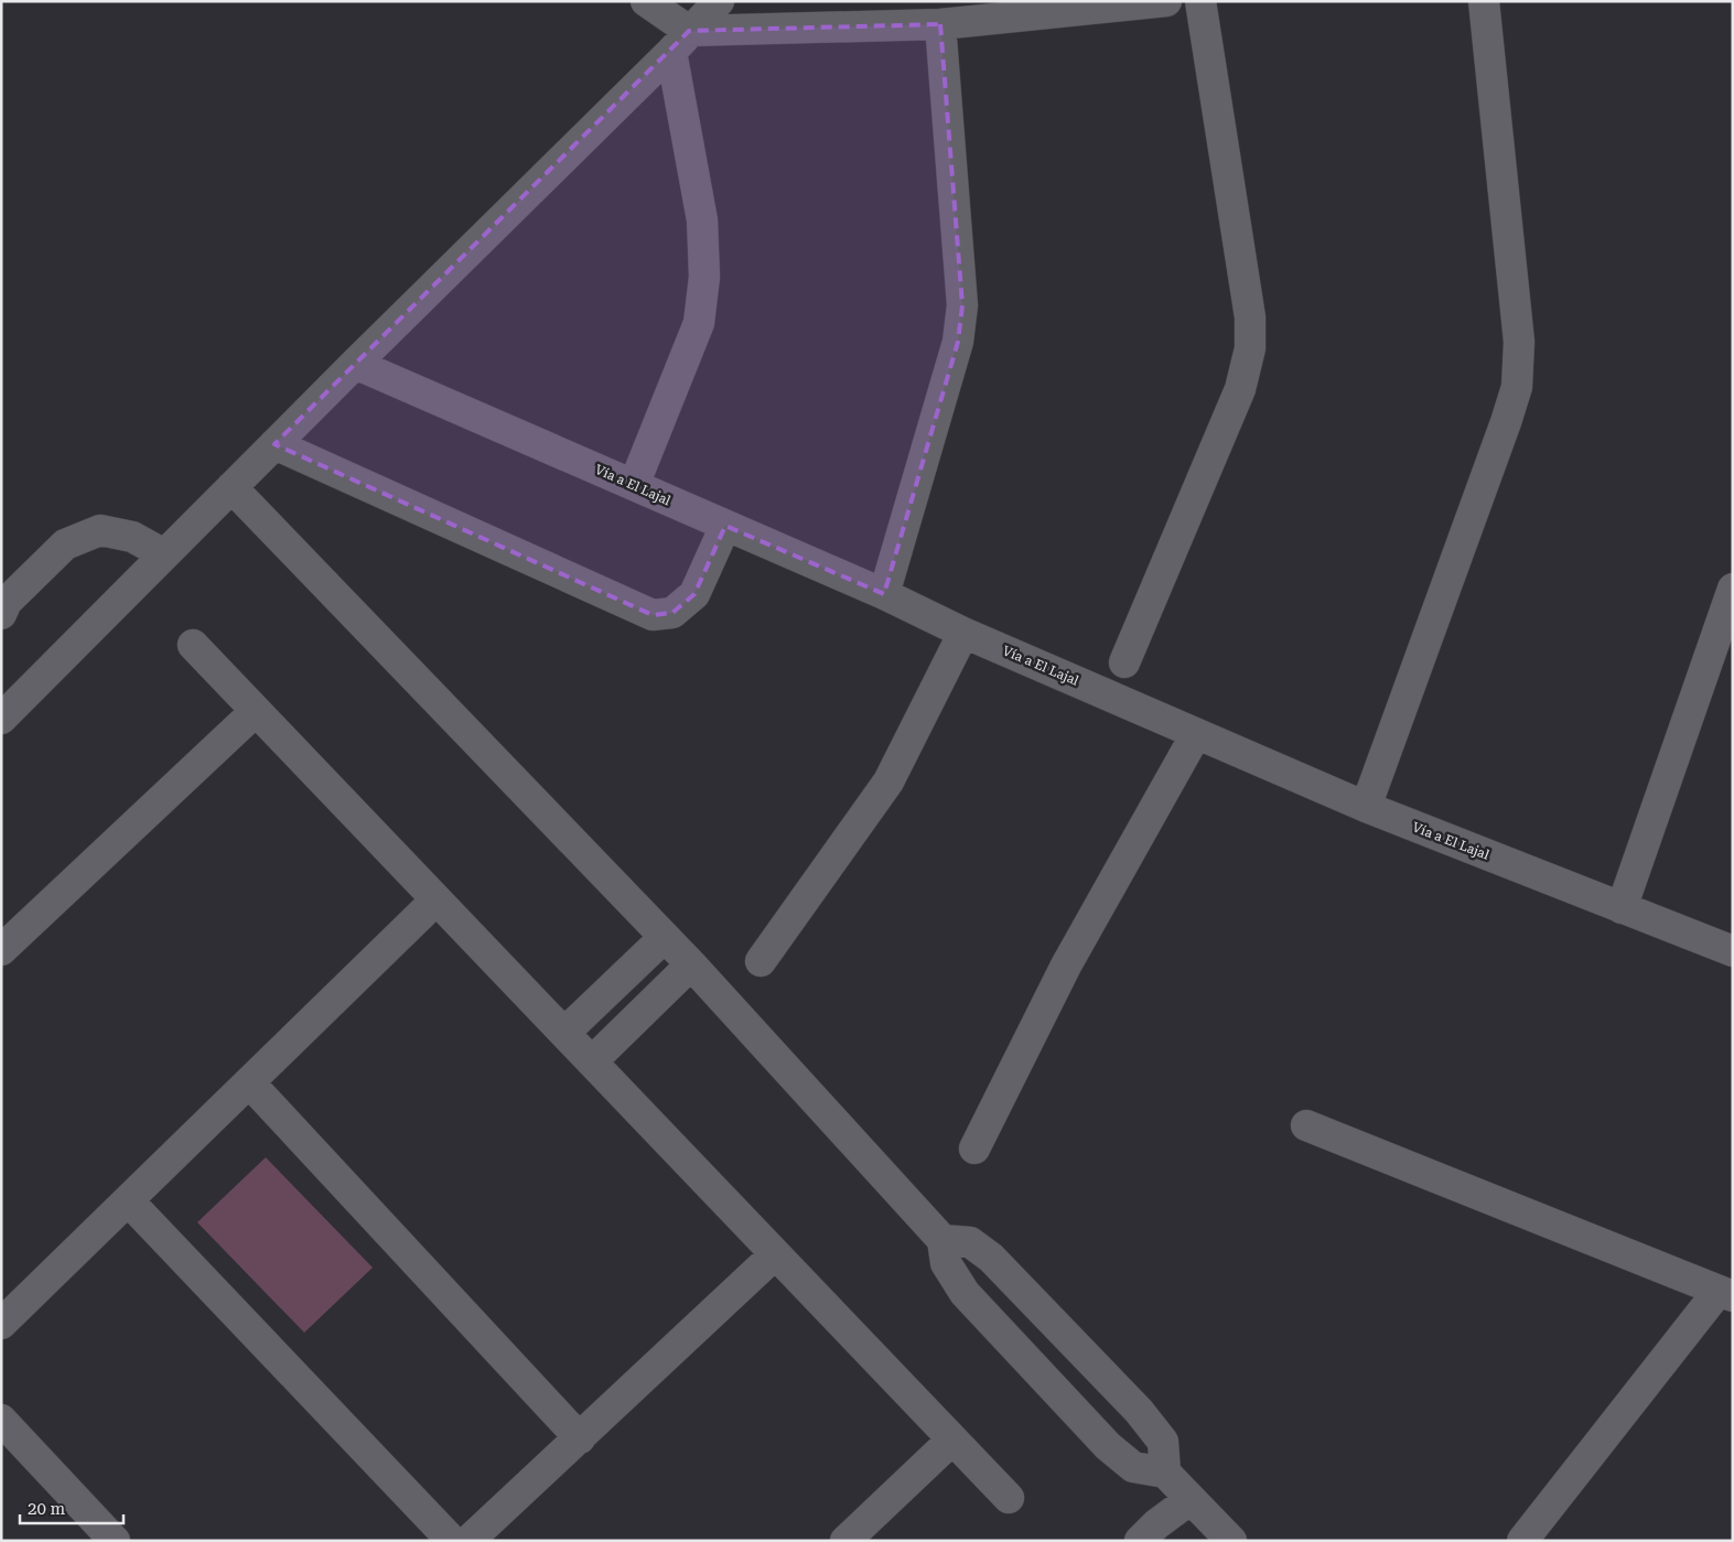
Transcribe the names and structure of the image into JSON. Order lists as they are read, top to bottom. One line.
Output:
{"streets":{"street":["Vía a El Lajal"]},"scale_bar":"20 m"}
